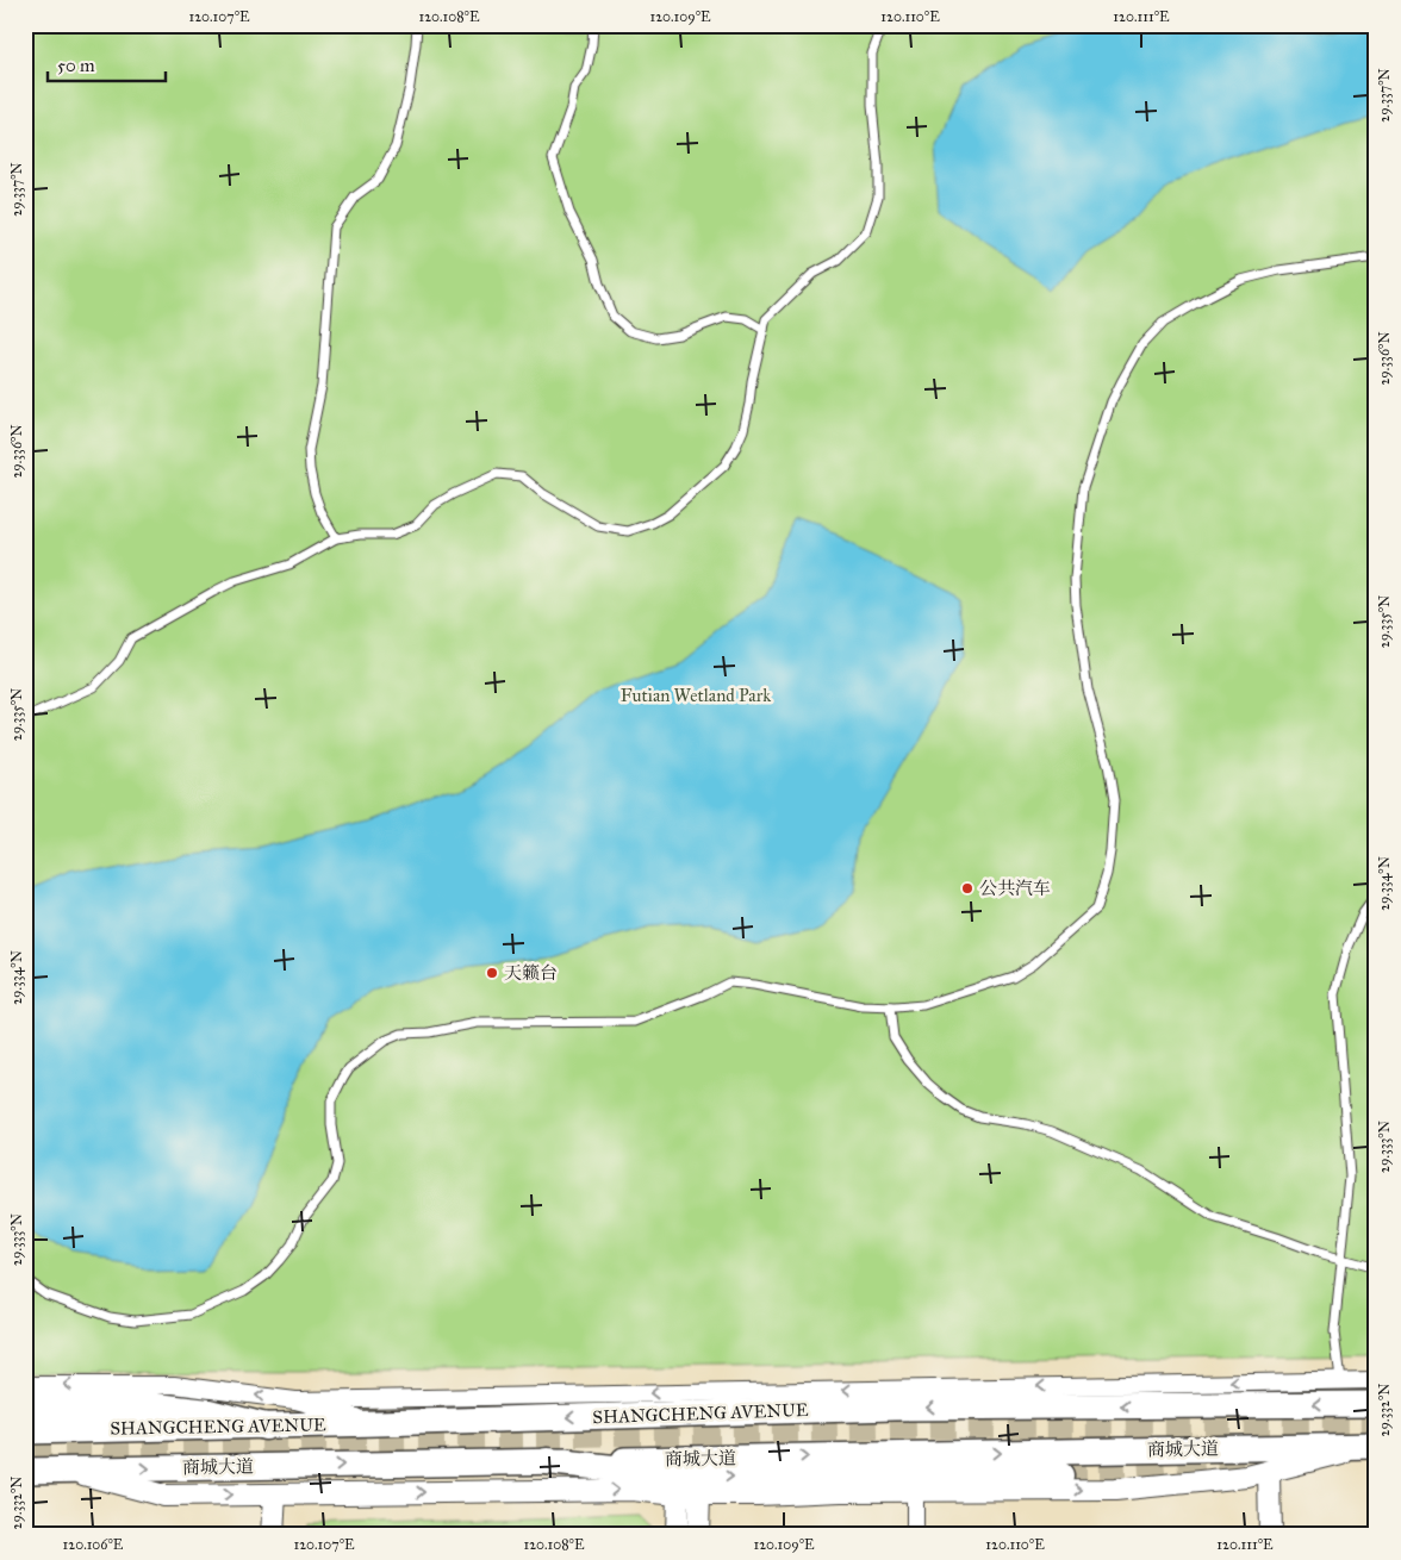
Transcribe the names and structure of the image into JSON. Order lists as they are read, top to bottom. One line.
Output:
{"streets":{"main road":["SHANGCHENG AVENUE","商城大道"]},"one_way":["SHANGCHENG AVENUE","商城大道"],"parks":["Futian Wetland Park"],"places":["公共汽车","天籁台"],"scale_bar":"50 m","coordinates":["120.107°E","120.108°E","120.109°E","120.110°E","120.111°E","29.337°N","29.336°N","29.335°N","29.334°N","29.333°N","29.332°N","120.106°E"]}
